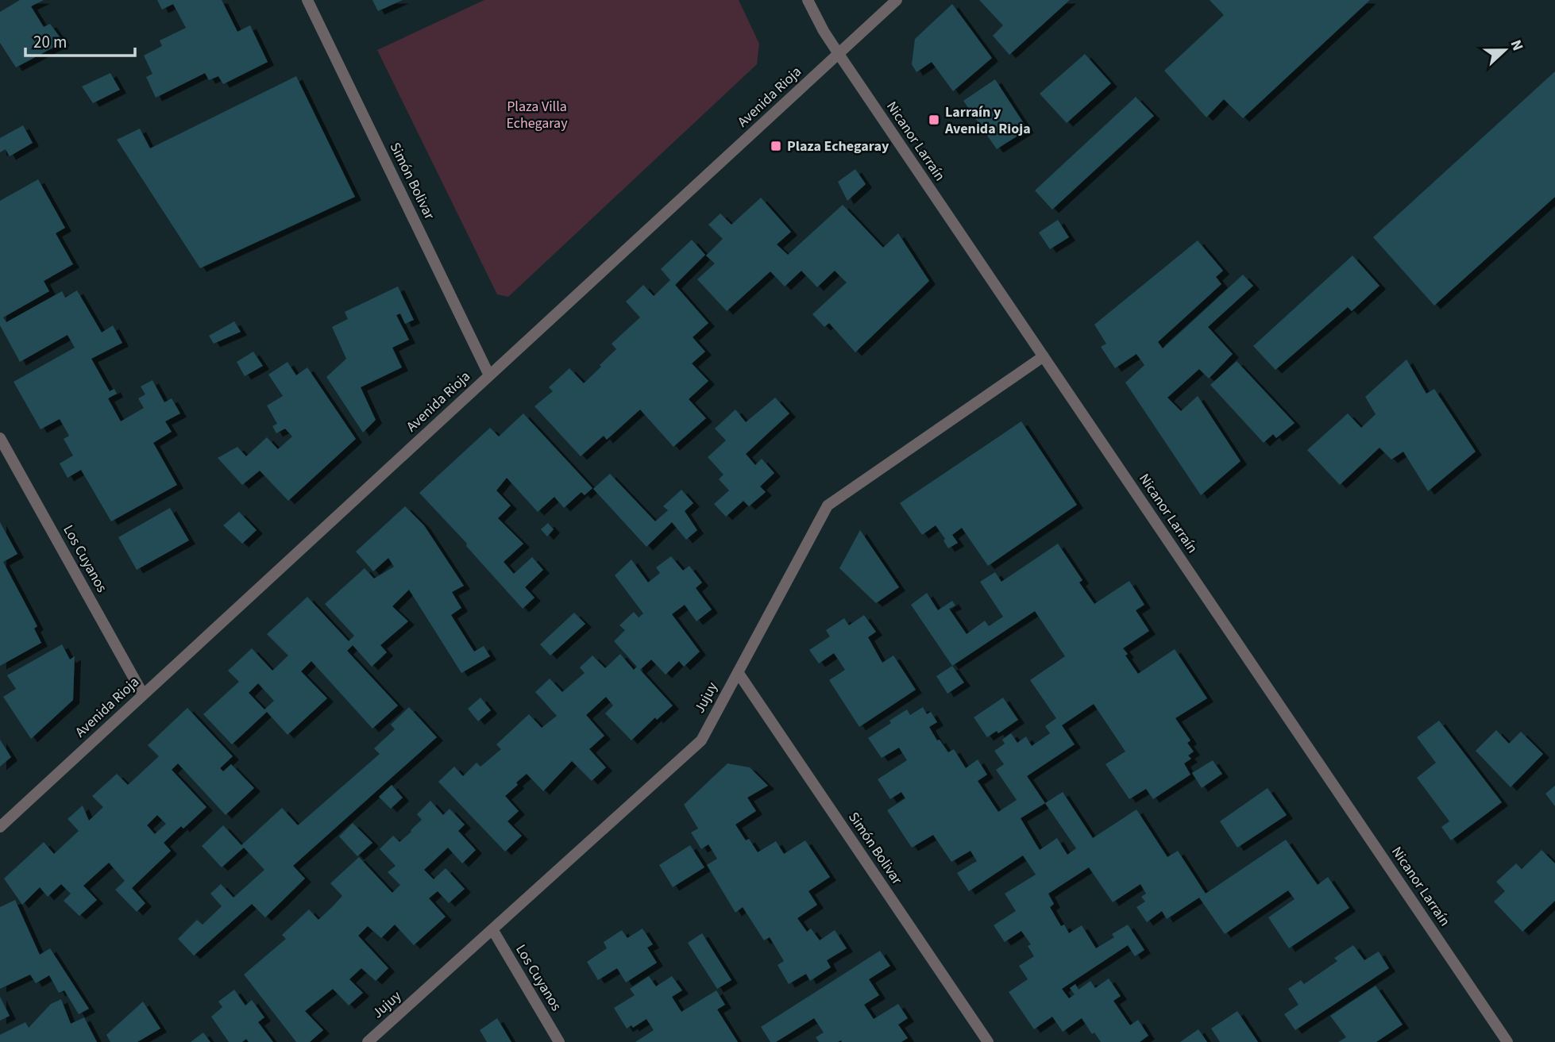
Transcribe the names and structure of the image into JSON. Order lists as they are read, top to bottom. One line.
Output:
{"streets":{"street":["Avenida Rioja","Nicanor Larraín","Simón Bolivar","Los Cuyanos","Jujuy"]},"crossings":[["Avenida Rioja","Nicanor Larraín"],["Avenida Rioja","Simón Bolivar"],["Avenida Rioja","Los Cuyanos"],["Nicanor Larraín","Jujuy"],["Simón Bolivar","Jujuy"],["Los Cuyanos","Jujuy"]],"parks":["Plaza Villa Echegaray"],"places":{"transit":["Larraín y Avenida Rioja","Plaza Echegaray"]},"scale_bar":"20 m","north":"right"}
